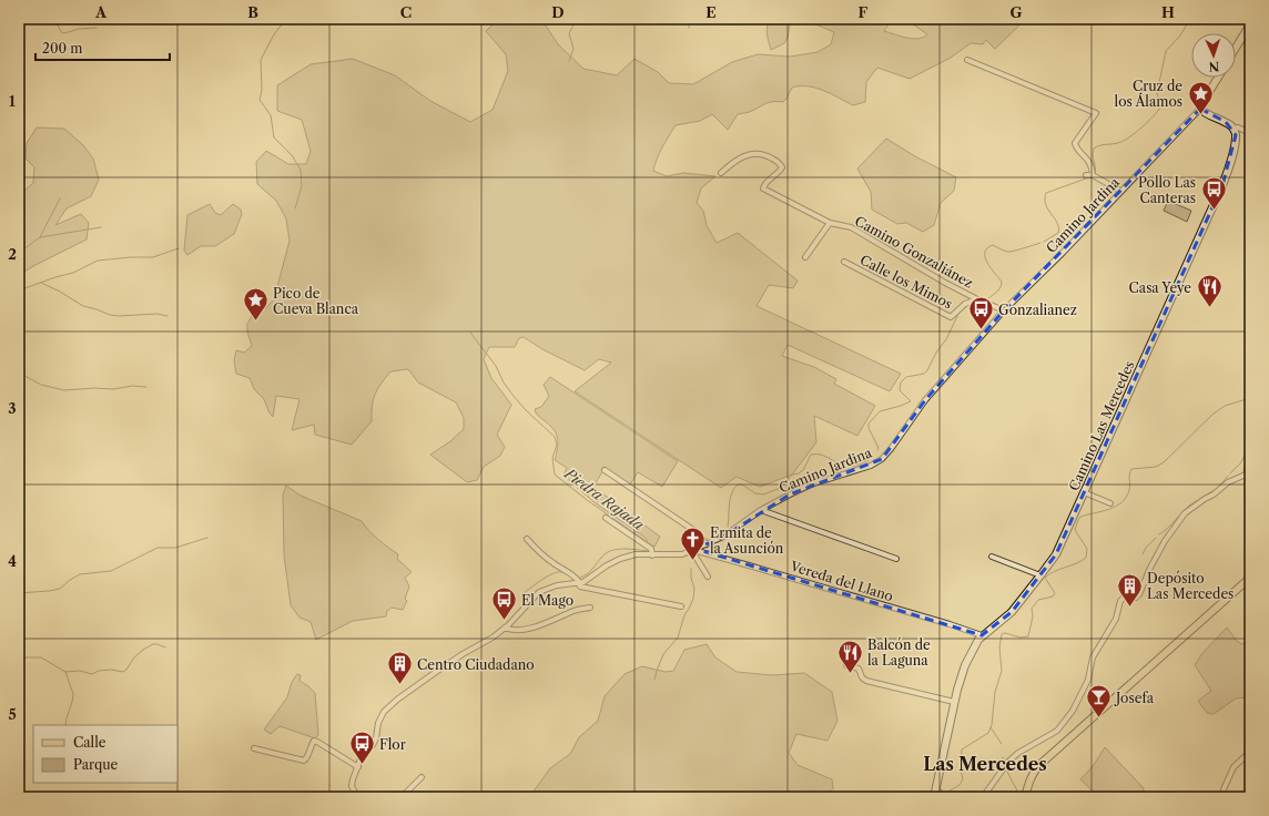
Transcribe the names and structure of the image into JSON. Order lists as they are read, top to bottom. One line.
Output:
{"streets":{"main road":["Camino Las Mercedes"],"street":["Camino Jardina","Camino Gonzaliánez","Calle los Mimos","Vereda del Llano"]},"crossings":[["Camino Jardina","Camino Gonzaliánez"],["Camino Jardina","Vereda del Llano"],["Camino Gonzaliánez","Calle los Mimos"],["Camino Las Mercedes","Vereda del Llano"]],"districts":["Las Mercedes"],"water":["Piedra Rajada"],"places":{"place":["Cruz de los Álamos","Pico de Cueva Blanca"],"bus stop":["Pollo Las Canteras","Gonzalianez","El Mago","Flor"],"restaurant":["Casa Yeye","Balcón de la Laguna"],"church":["Ermita de la Asunción"],"building":["Depósito Las Mercedes","Centro Ciudadano"],"bar":["Josefa"]},"legend":["Calle","Parque"],"scale_bar":"200 m","north":"bottom","grid":{"columns":["A","B","C","D","E","F","G","H"],"rows":["1","2","3","4","5"]}}
